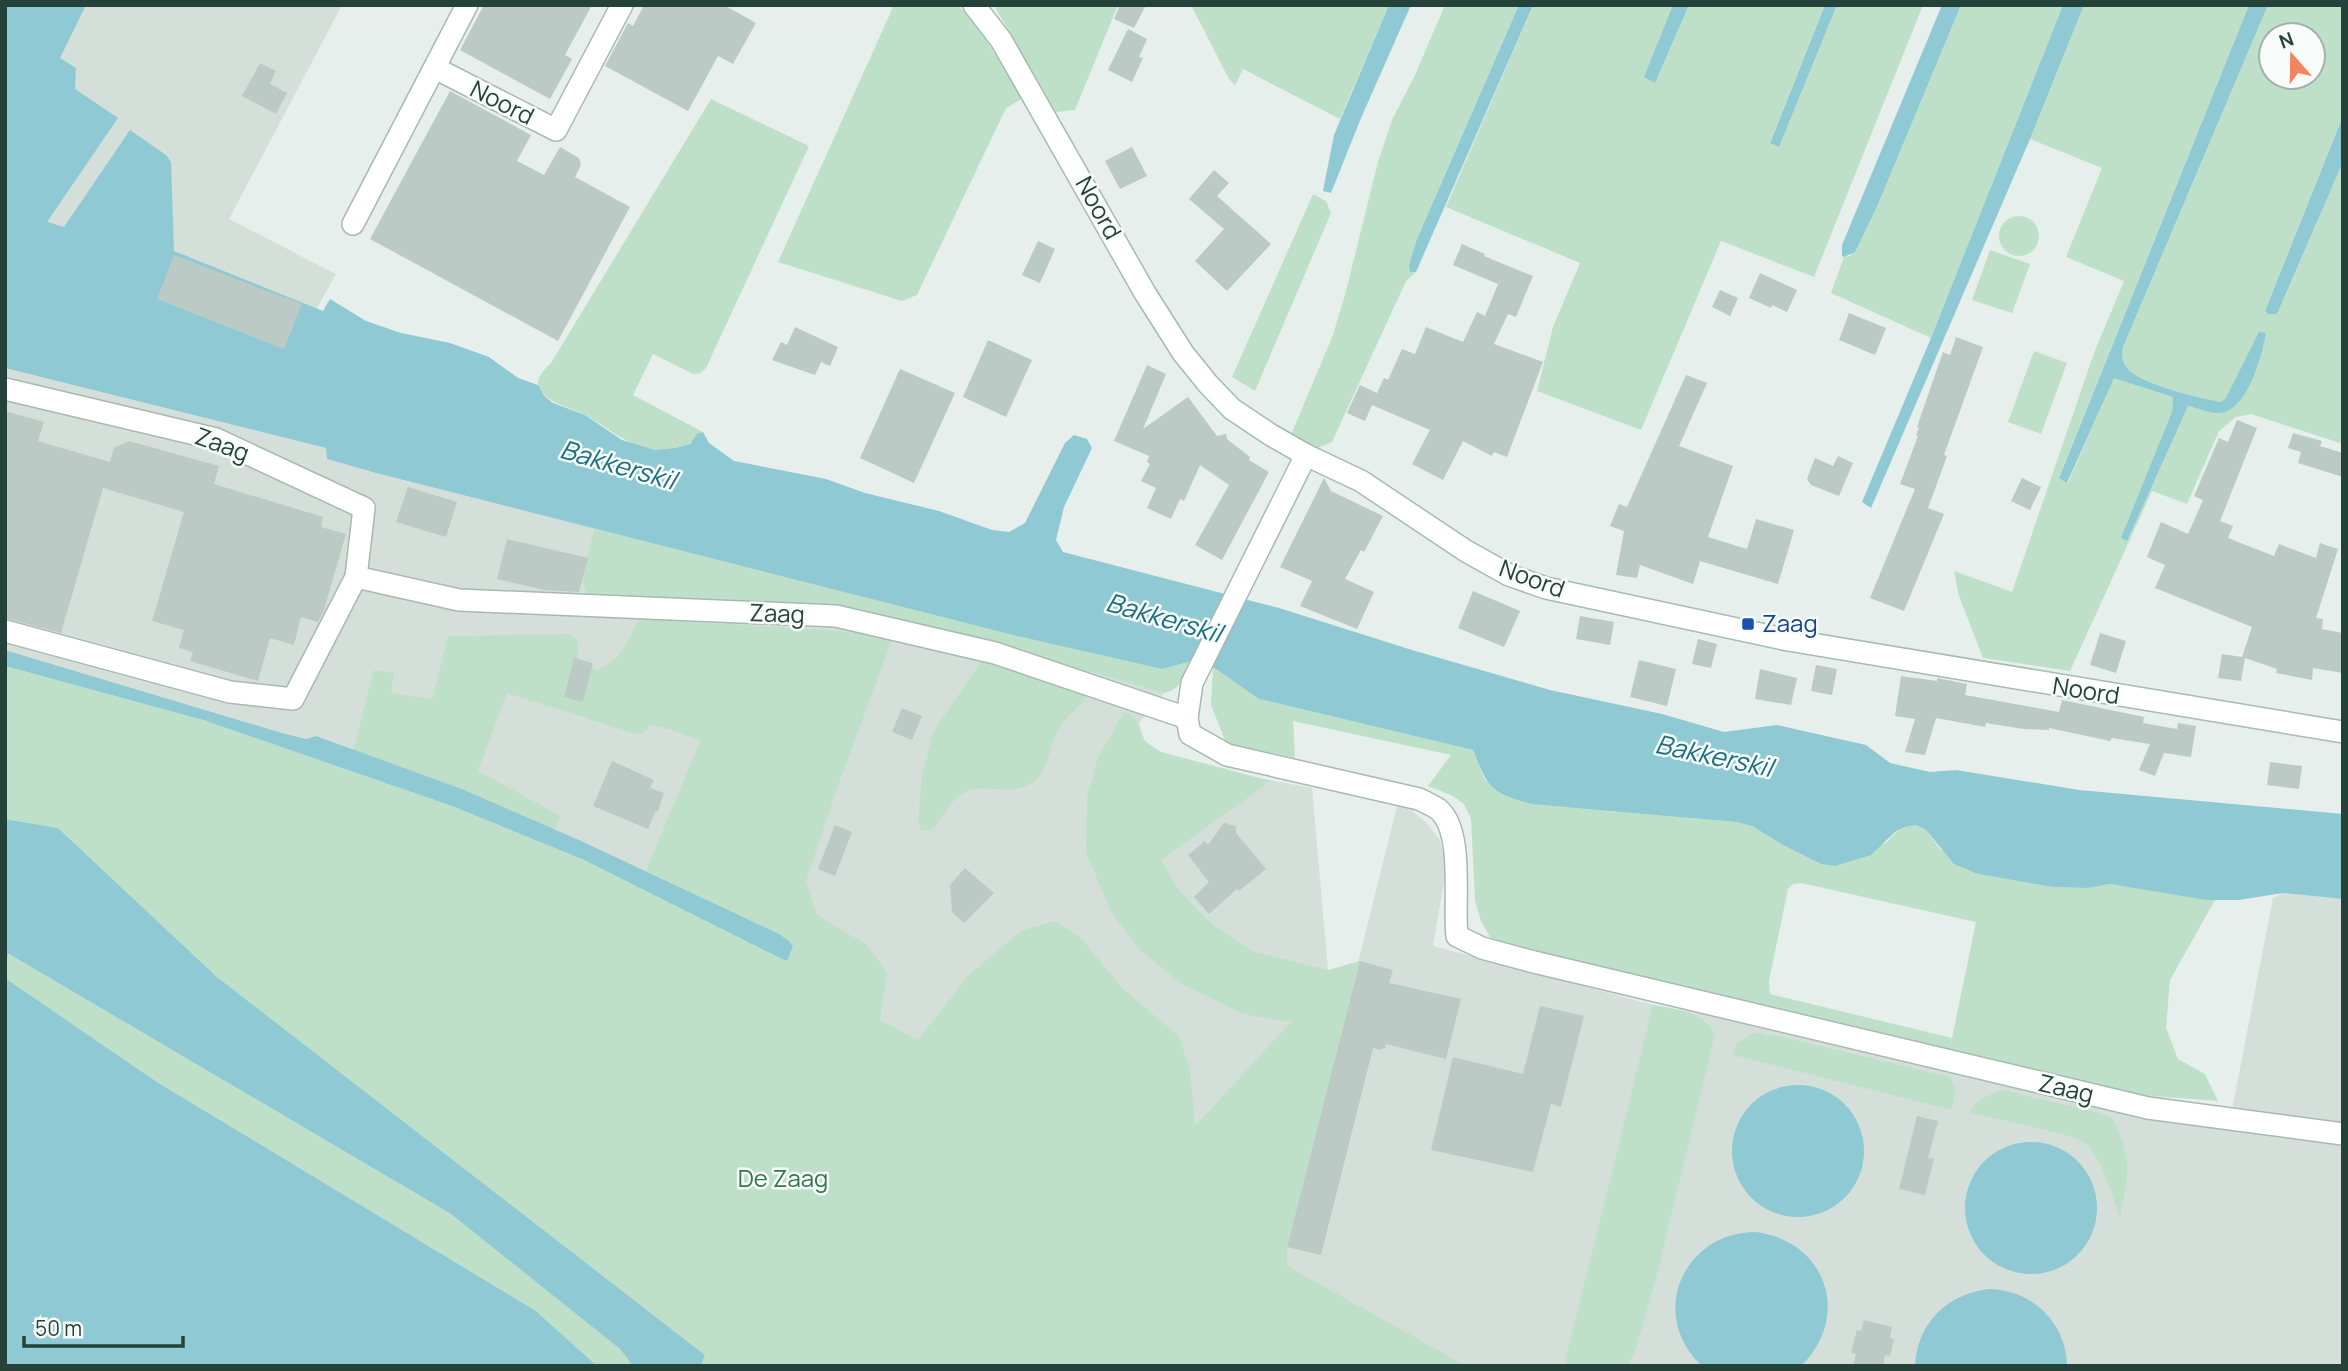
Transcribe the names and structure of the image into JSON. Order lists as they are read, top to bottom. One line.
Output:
{"streets":{"street":["Noord","Zaag"]},"water":["Bakkerskil"],"parks":["De Zaag"],"places":{"transit":["Zaag"]},"scale_bar":"50 m","north":"top"}
